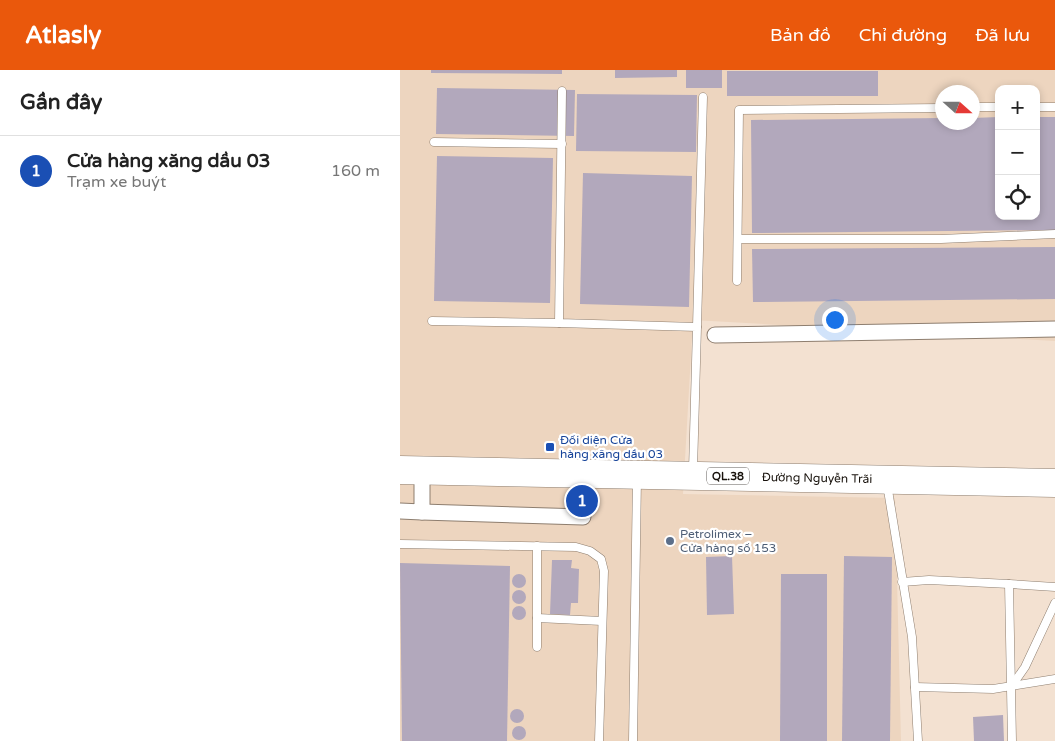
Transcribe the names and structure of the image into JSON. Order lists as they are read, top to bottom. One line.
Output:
{"streets":{"highway":["QL.38","Đường Nguyễn Trãi"]},"places":{"transit":["Đối diện Cửa hàng xăng dầu 03"],"other":["Petrolimex – Cửa hàng số 153"]},"north":"right","page":{"header":"Atlasly","nav":["Bản đồ","Chỉ đường","Đã lưu"],"heading":"Gần đây","map_buttons":["+","−"],"list":[{"mark":"1","name":"Cửa hàng xăng dầu 03","note":"Trạm xe buýt","value":"160 m"}],"pins":"1"}}
